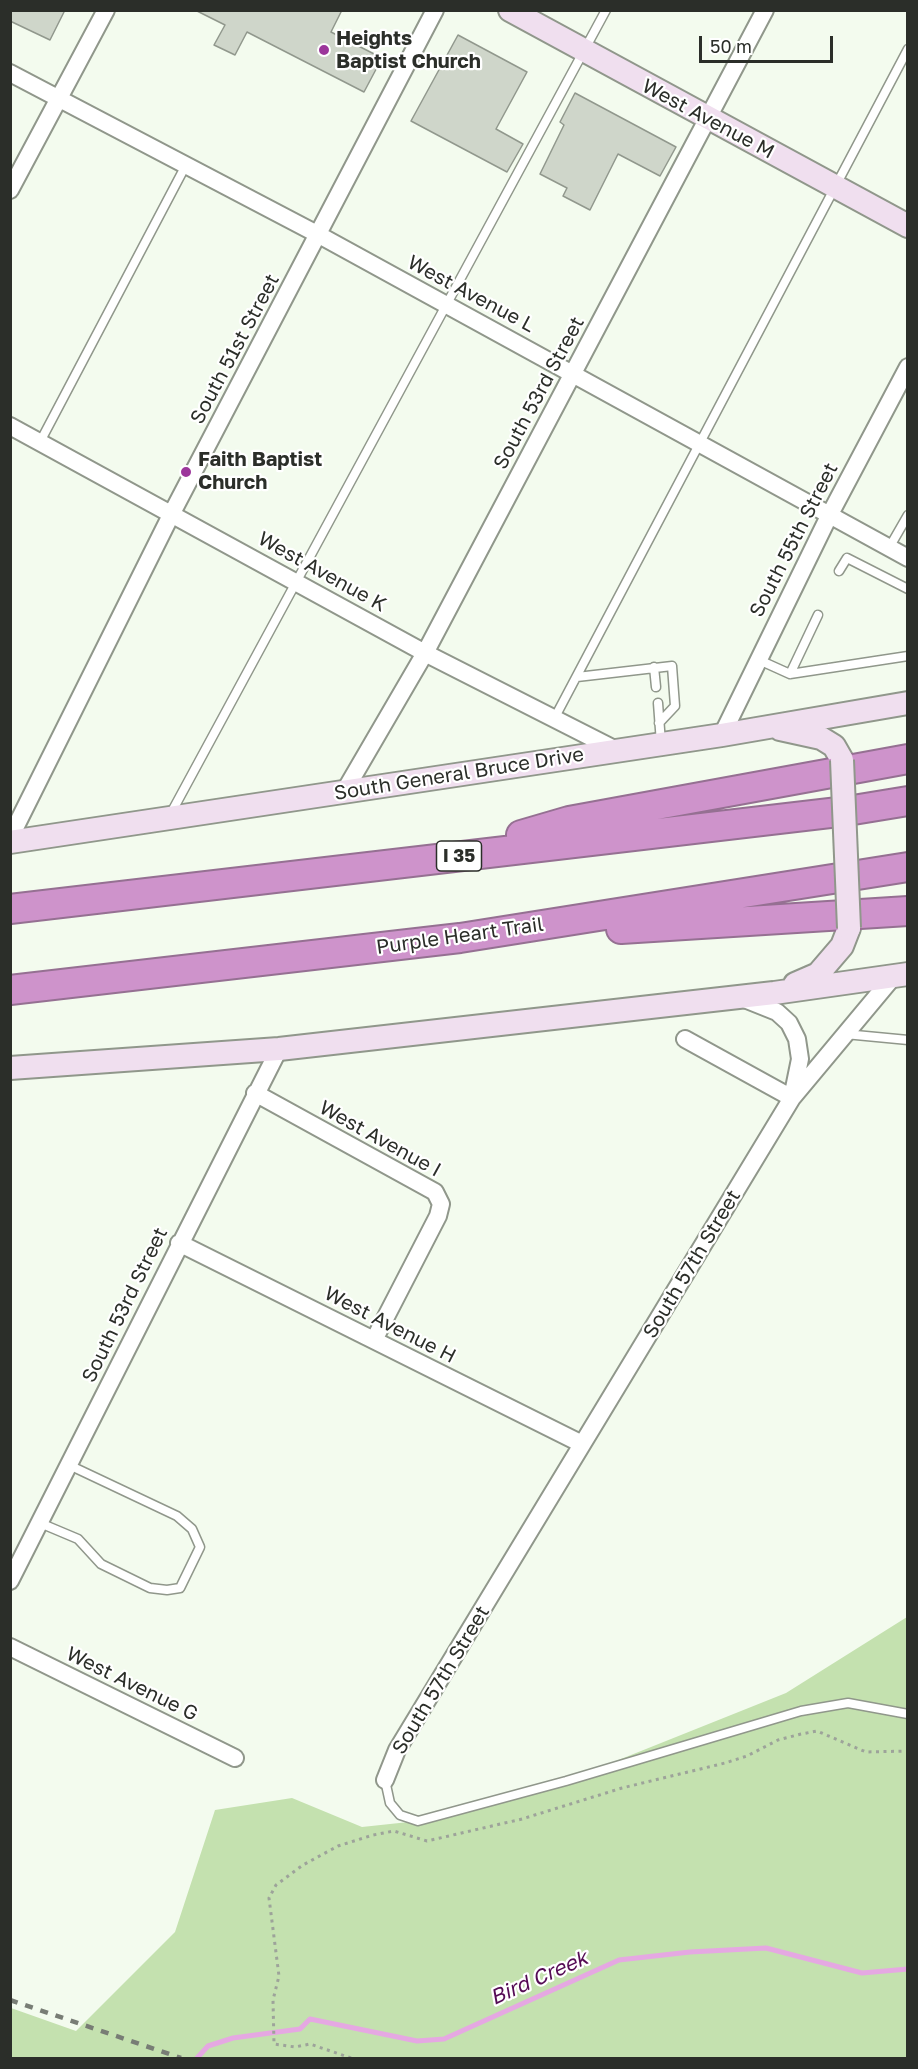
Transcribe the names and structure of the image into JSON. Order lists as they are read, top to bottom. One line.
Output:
{"streets":{"highway":["I 35","Purple Heart Trail"],"main road":["West Avenue M","South General Bruce Drive","South 57th Street"],"street":["West Avenue L","South 51st Street","South 53rd Street","South 55th Street","West Avenue K","West Avenue I","West Avenue H","West Avenue G"]},"crossings":[["West Avenue M","South 53rd Street"],["West Avenue L","South 51st Street"],["West Avenue L","South 53rd Street"],["West Avenue L","South 55th Street"],["South 51st Street","West Avenue K"],["South 53rd Street","West Avenue K"],["South 53rd Street","South General Bruce Drive"],["South 53rd Street","West Avenue I"],["South 53rd Street","West Avenue H"],["South 55th Street","South General Bruce Drive"],["West Avenue K","South General Bruce Drive"],["West Avenue I","West Avenue H"],["South 57th Street","West Avenue H"]],"water":["Bird Creek"],"places":["Heights Baptist Church","Faith Baptist Church"],"scale_bar":"50 m"}
